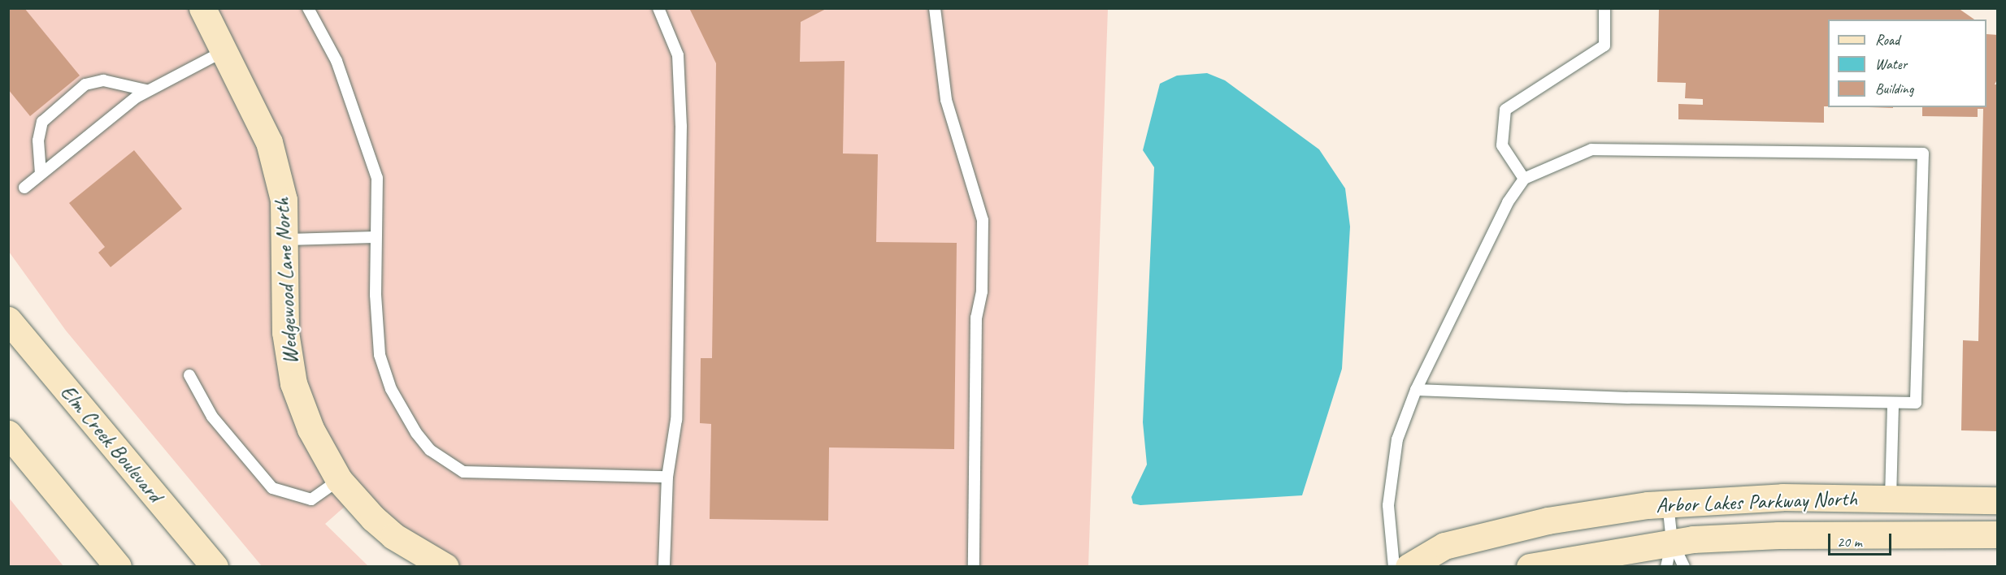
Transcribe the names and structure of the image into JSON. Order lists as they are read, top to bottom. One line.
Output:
{"streets":{"street":["Wedgewood Lane North","Elm Creek Boulevard","Arbor Lakes Parkway North"]},"legend":["Road","Water","Building"],"scale_bar":"20 m"}
